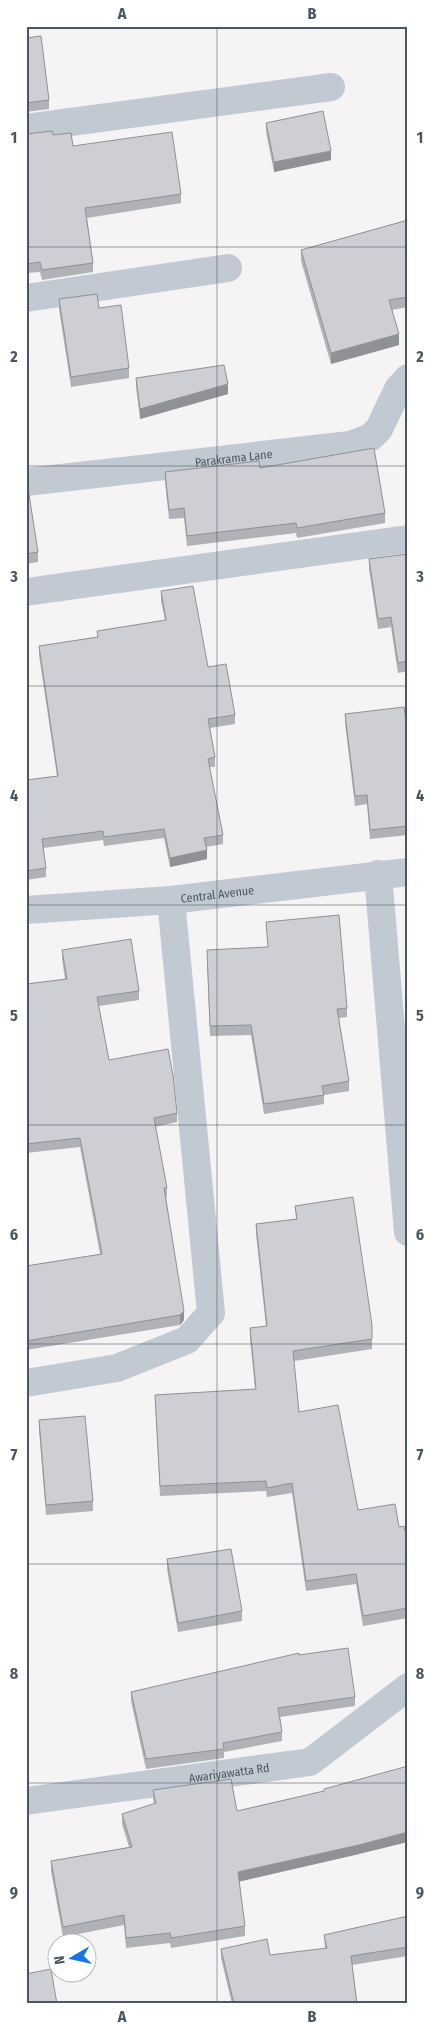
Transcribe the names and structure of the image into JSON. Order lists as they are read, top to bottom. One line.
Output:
{"streets":{"street":["Parakrama Lane","Central Avenue","Awariyawatta Rd"]},"north":"left","grid":{"columns":["A","B"],"rows":["1","2","3","4","5","6","7","8","9"]}}
